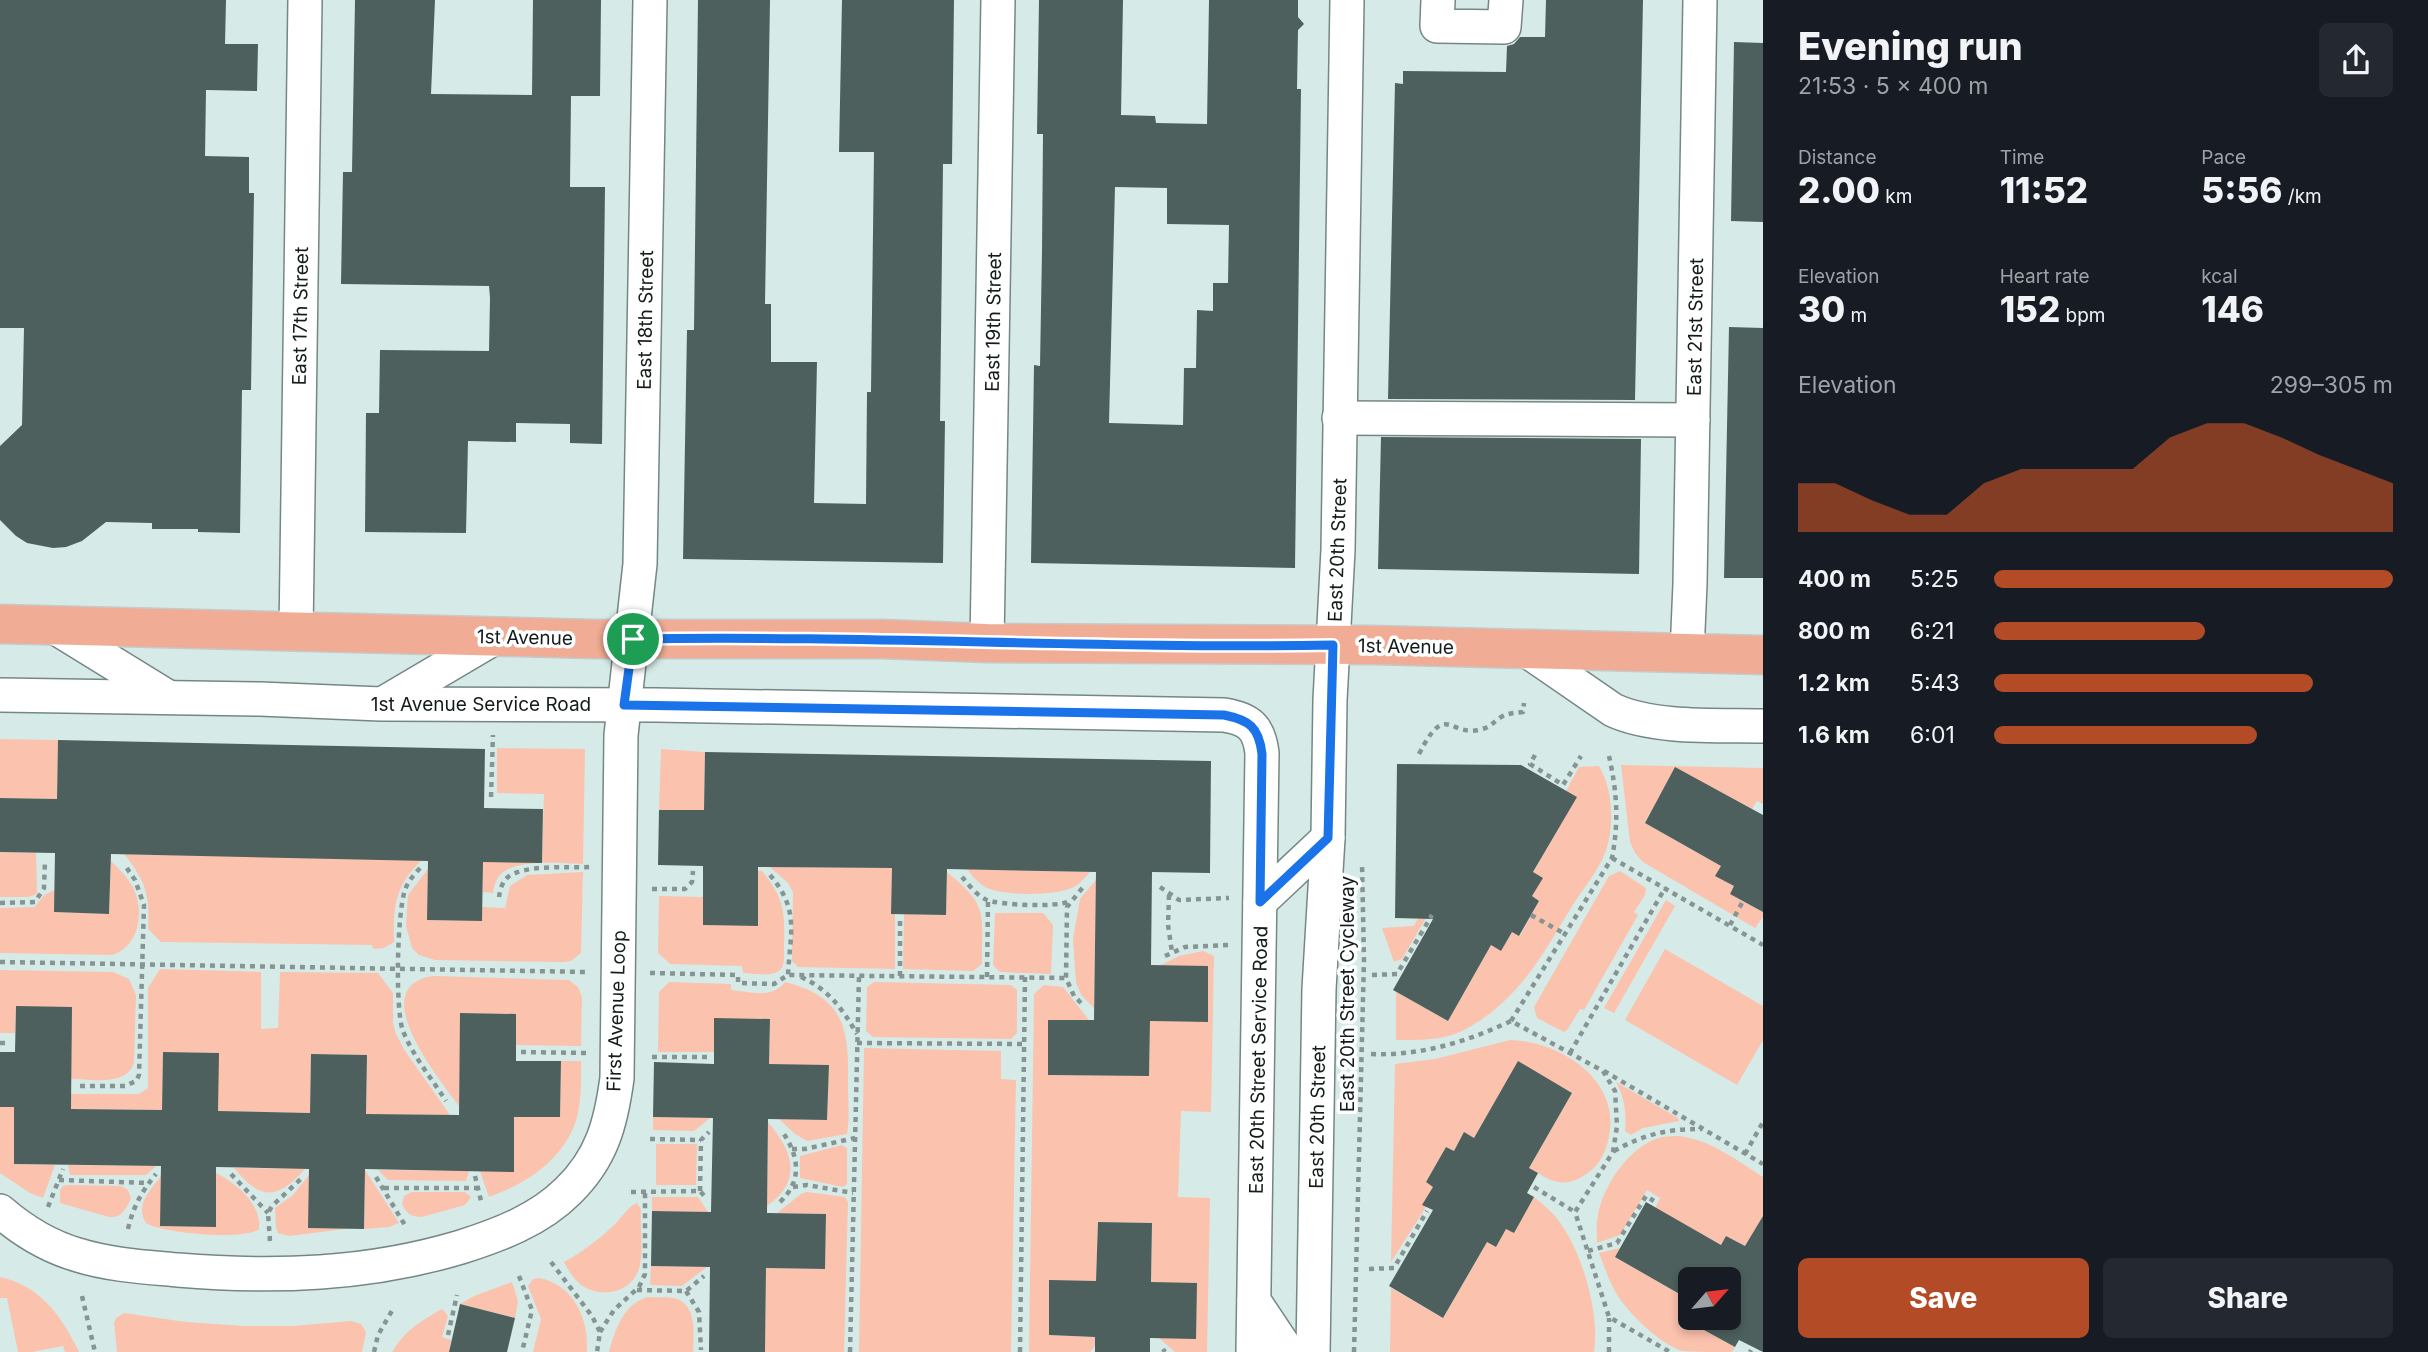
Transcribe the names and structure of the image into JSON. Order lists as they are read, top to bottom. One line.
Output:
{"streets":{"main road":["1st Avenue"],"street":["East 17th Street","East 18th Street","East 19th Street","East 21st Street","East 20th Street","1st Avenue Service Road","First Avenue Loop","East 20th Street Service Road"],"path":["East 20th Street Cycleway"]},"crossings":[["East 17th Street","1st Avenue"],["East 18th Street","1st Avenue"],["East 18th Street","First Avenue Loop"],["East 19th Street","1st Avenue"],["East 21st Street","1st Avenue"],["East 20th Street","1st Avenue"],["1st Avenue","First Avenue Loop"],["1st Avenue Service Road","First Avenue Loop"],["1st Avenue Service Road","East 20th Street Service Road"]],"north":"top right","page":{"heading":["Evening run","21:53 · 5 × 400 m"],"stats":[["Distance","2.00 km"],["Time","11:52"],["Pace","5:56 /km"],["Elevation","30 m"],["Heart rate","152 bpm"],["kcal","146"]],"chart":["Elevation","299–305 m"],"list":[{"name":"400 m","note":"5:25"},{"name":"800 m","note":"6:21"},{"name":"1.2 km","note":"5:43"},{"name":"1.6 km","note":"6:01"}],"buttons":["Save","Share"]}}
